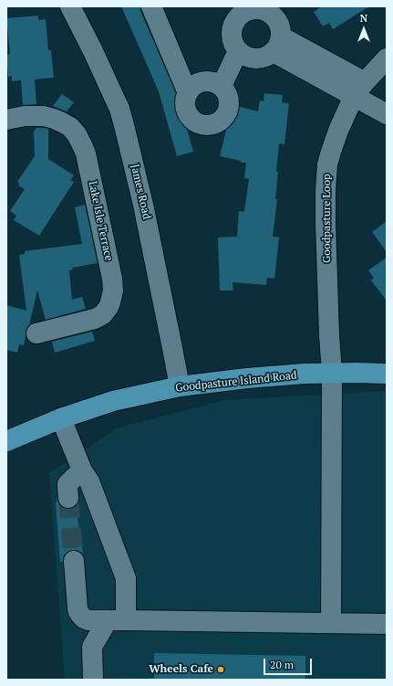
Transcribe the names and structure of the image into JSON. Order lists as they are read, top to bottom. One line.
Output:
{"streets":{"main road":["Goodpasture Island Road"],"street":["James Road","Goodpasture Loop","Lake Isle Terrace"]},"crossings":[["James Road","Goodpasture Island Road"],["Goodpasture Loop","Goodpasture Island Road"]],"places":["Wheels Cafe"],"scale_bar":"20 m","north":"top"}
